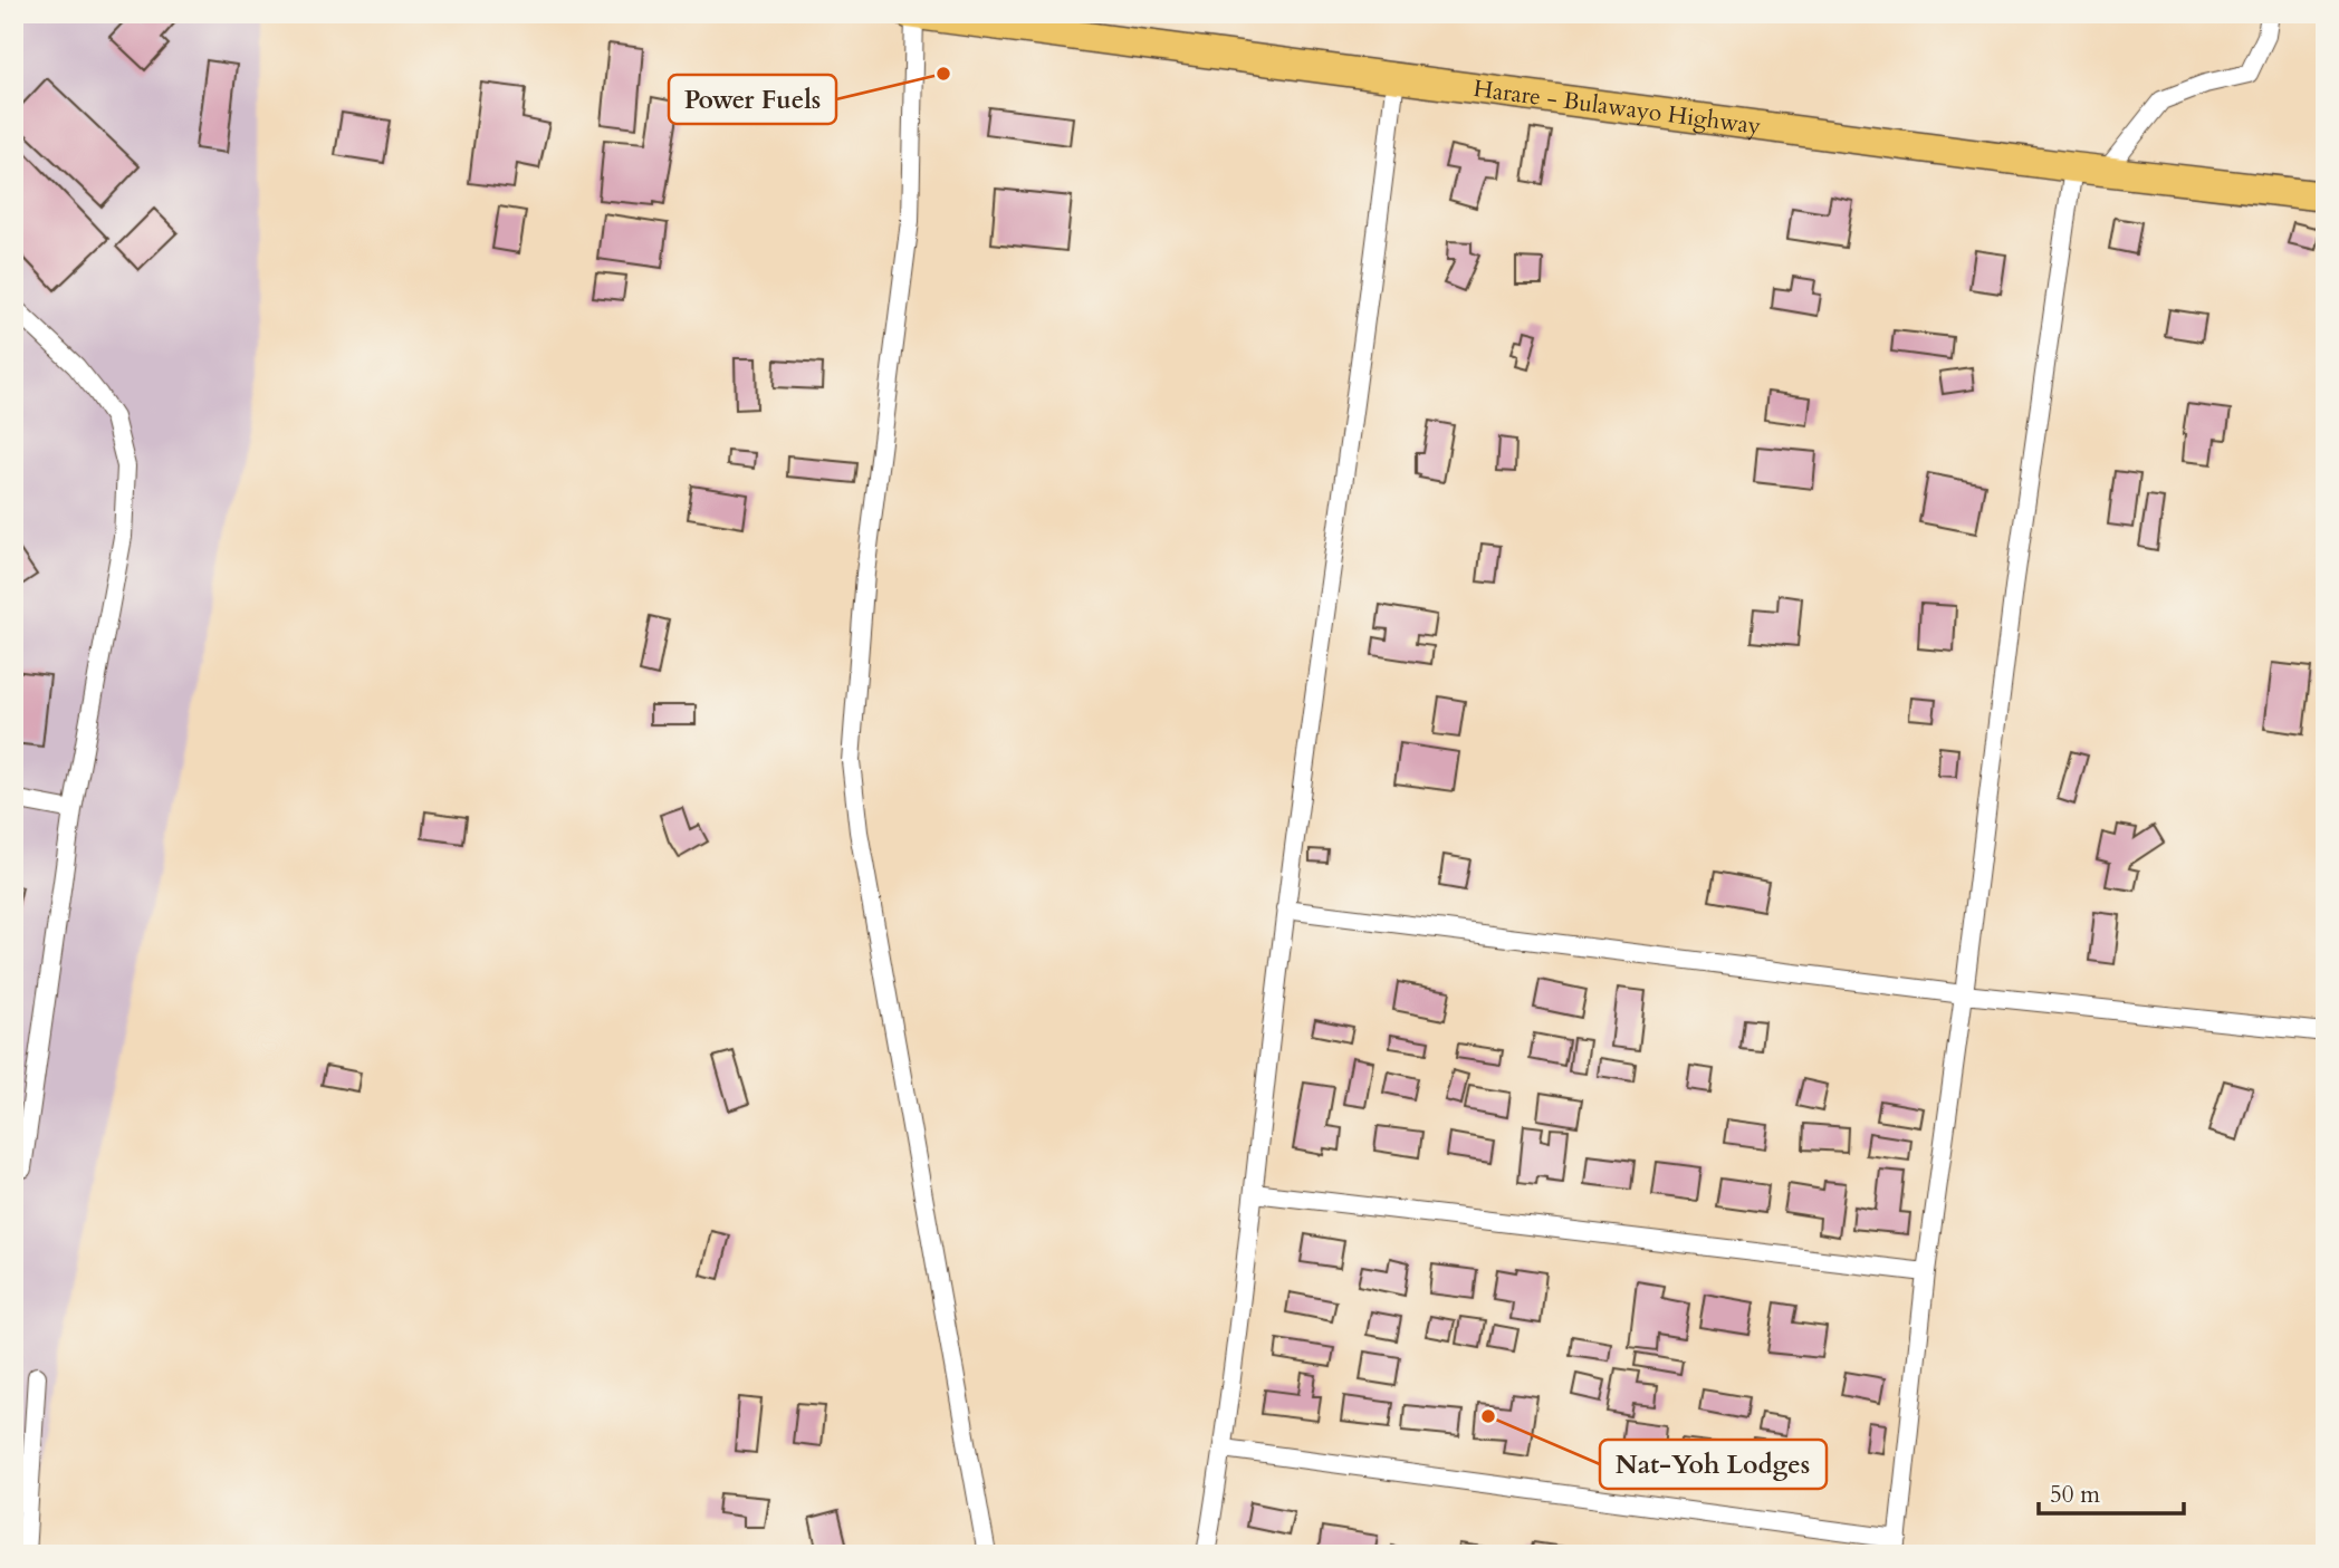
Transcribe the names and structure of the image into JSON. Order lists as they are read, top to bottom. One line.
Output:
{"streets":{"highway":["Harare - Bulawayo Highway"]},"places":["Power Fuels","Nat-Yoh Lodges"],"scale_bar":"50 m"}
